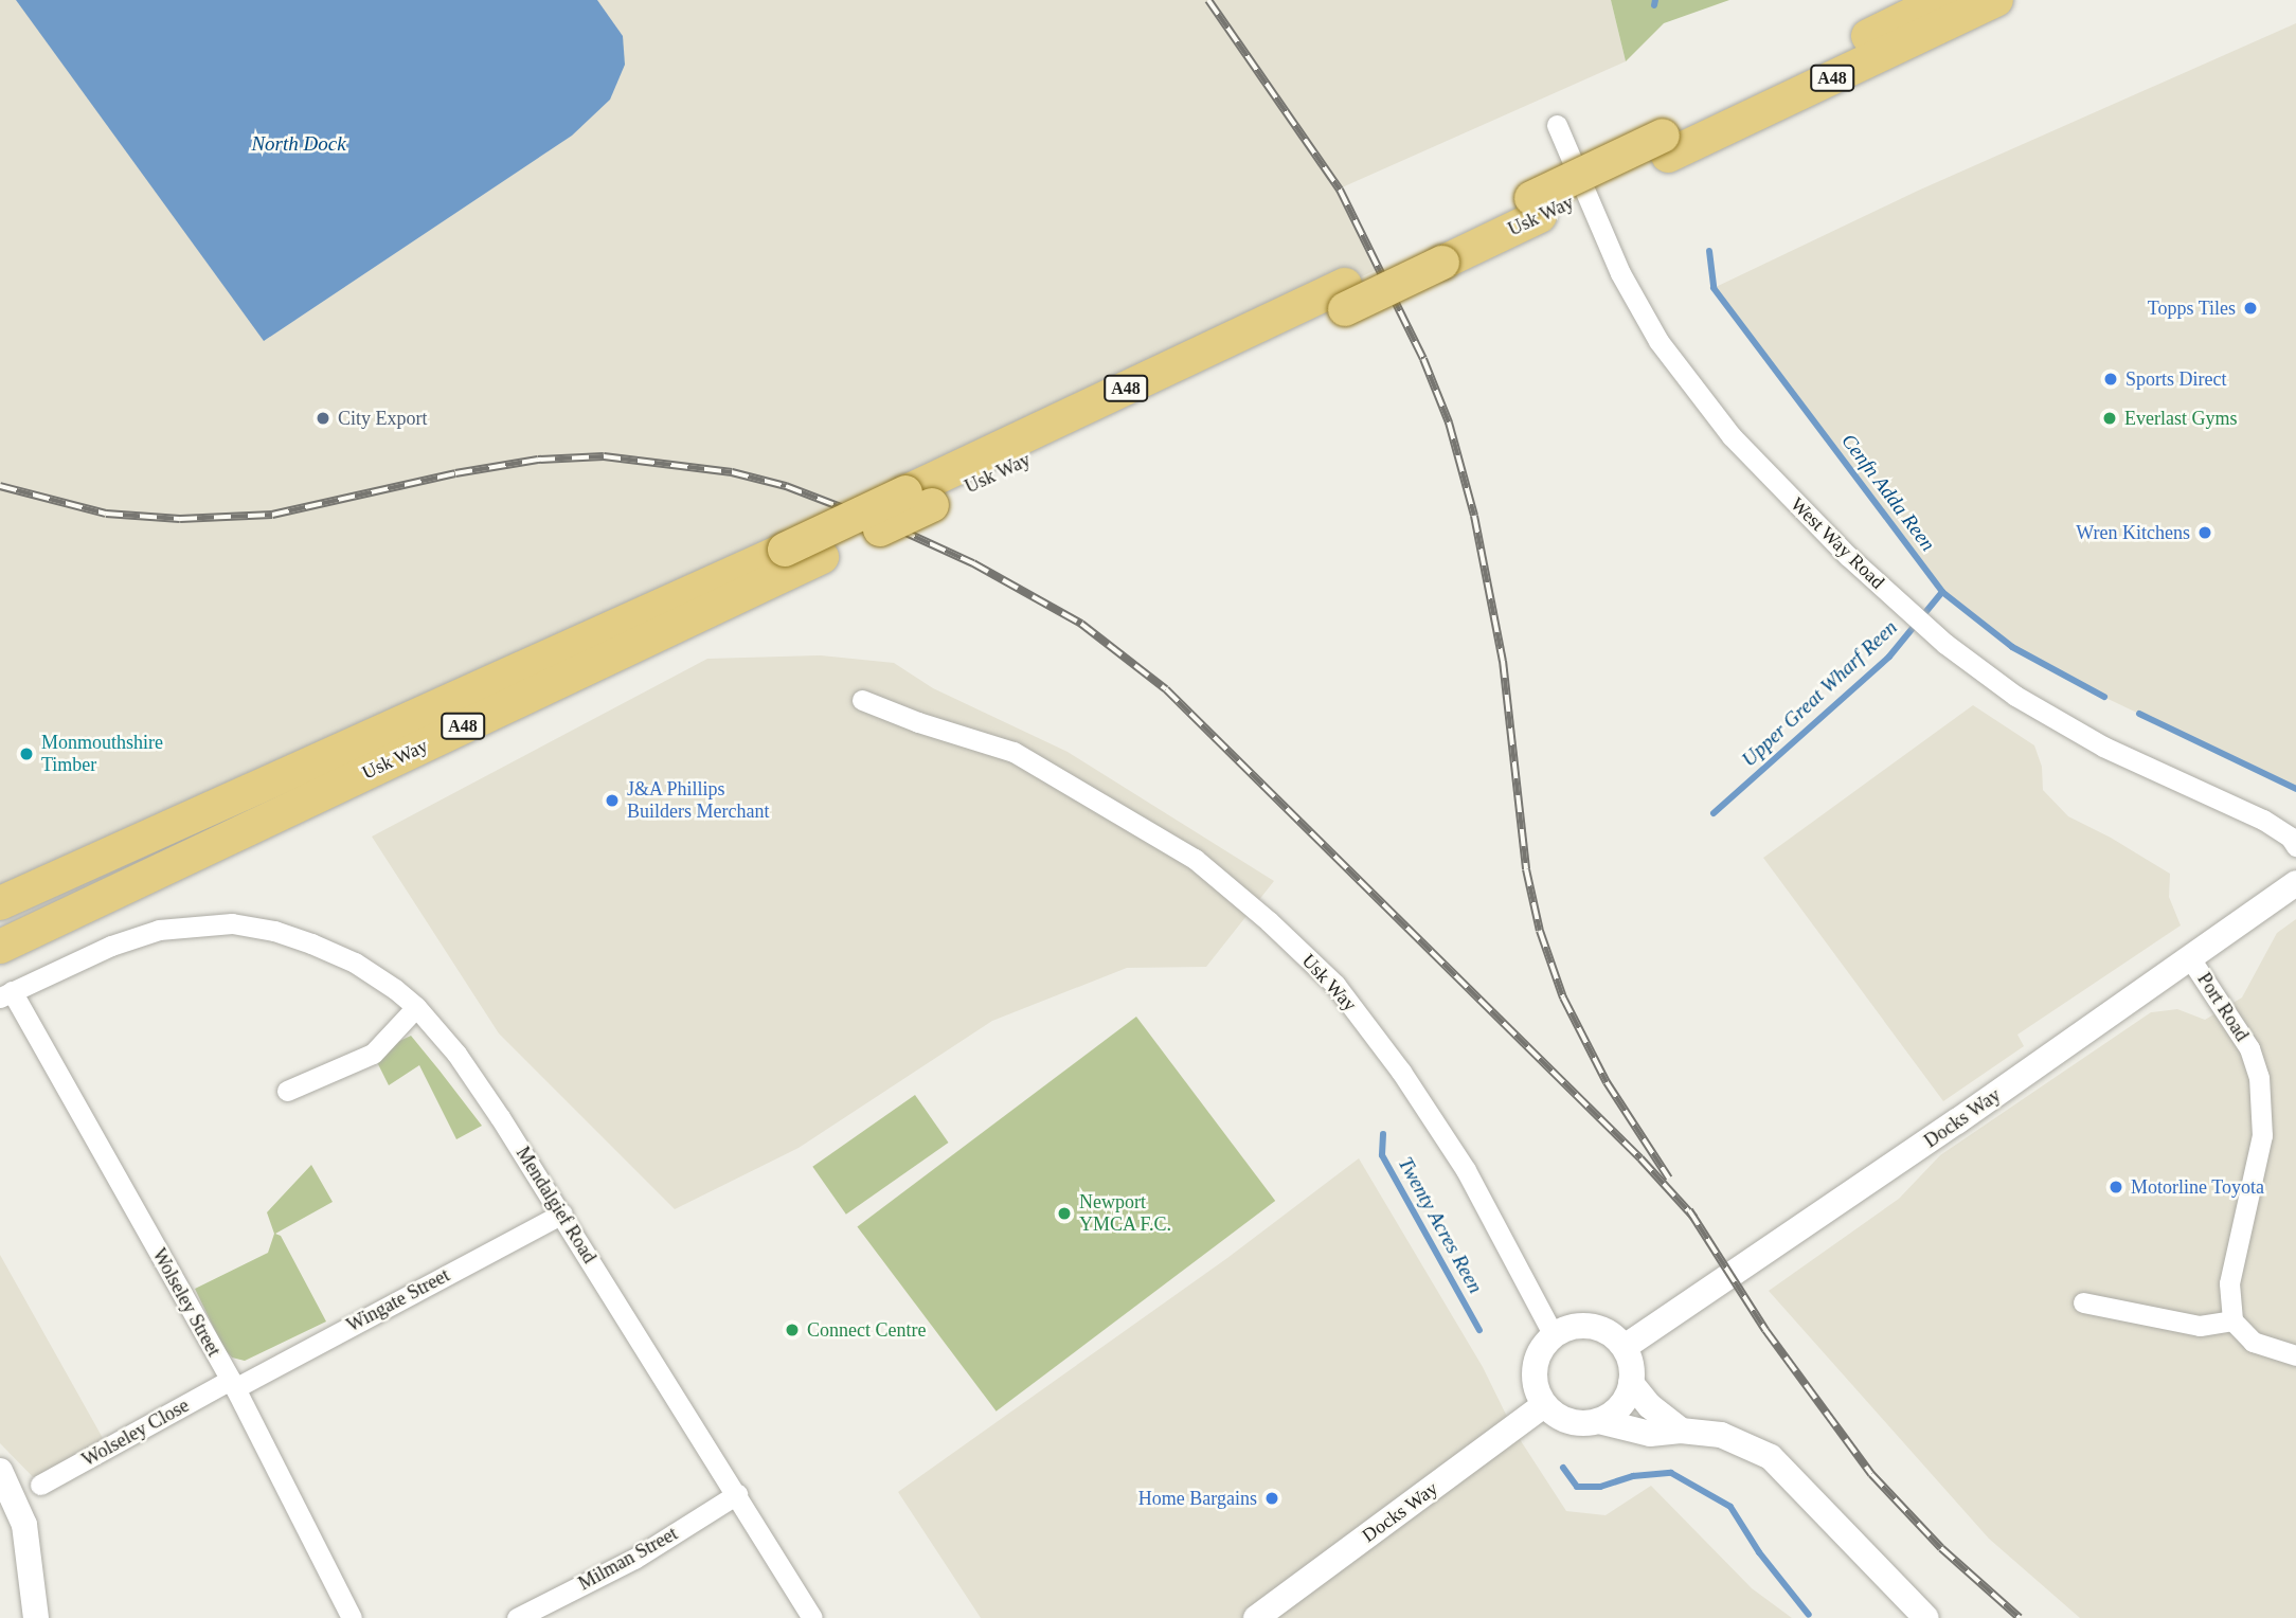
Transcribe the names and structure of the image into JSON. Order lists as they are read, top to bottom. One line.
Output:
{"streets":{"main road":["A48","Usk Way"],"street":["West Way Road","Port Road","Docks Way","Mendalgief Road","Wingate Street","Wolseley Street","Wolseley Close","Milman Street"]},"crossings":[["Usk Way","Docks Way"],["Port Road","Docks Way"],["Mendalgief Road","Wingate Street"],["Mendalgief Road","Wolseley Street"],["Mendalgief Road","Milman Street"],["Wingate Street","Wolseley Street"],["Wingate Street","Wolseley Close"],["Wolseley Street","Wolseley Close"]],"water":["North Dock","Cenfn Adda Reen","Upper Great Wharf Reen","Twenty Acres Reen"],"places":["Topps Tiles","Sports Direct","City Export","Everlast Gyms","Wren Kitchens","Monmouthshire Timber","J&A Phillips Builders Merchant","Motorline Toyota","Newport YMCA F.C.","Connect Centre","Home Bargains"]}
